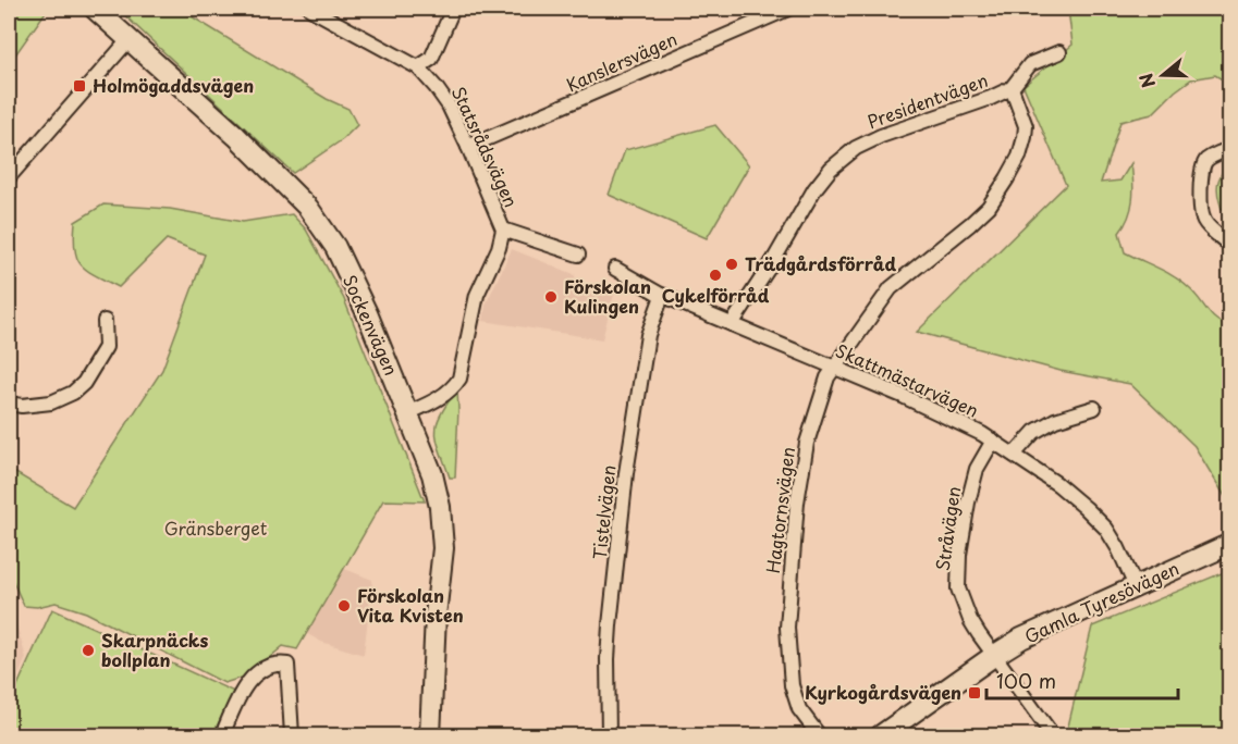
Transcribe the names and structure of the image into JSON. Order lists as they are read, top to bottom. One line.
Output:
{"streets":{"street":["Kanslersvägen","Presidentvägen","Statsrådsvägen","Sockenvägen","Skattmästarvägen","Hagtornsvägen","Tistelvägen","Stråvägen","Gamla Tyresövägen"]},"crossings":[["Kanslersvägen","Statsrådsvägen"],["Presidentvägen","Skattmästarvägen"],["Presidentvägen","Hagtornsvägen"],["Statsrådsvägen","Sockenvägen"],["Skattmästarvägen","Hagtornsvägen"],["Skattmästarvägen","Tistelvägen"],["Skattmästarvägen","Stråvägen"],["Skattmästarvägen","Gamla Tyresövägen"],["Stråvägen","Gamla Tyresövägen"]],"parks":["Gränsberget"],"places":{"transit":["Holmögaddsvägen","Kyrkogårdsvägen"],"other":["Trädgårdsförråd","Cykelförråd","Förskolan Kulingen","Förskolan Vita Kvisten","Skarpnäcks bollplan"]},"scale_bar":"100 m","north":"left"}
